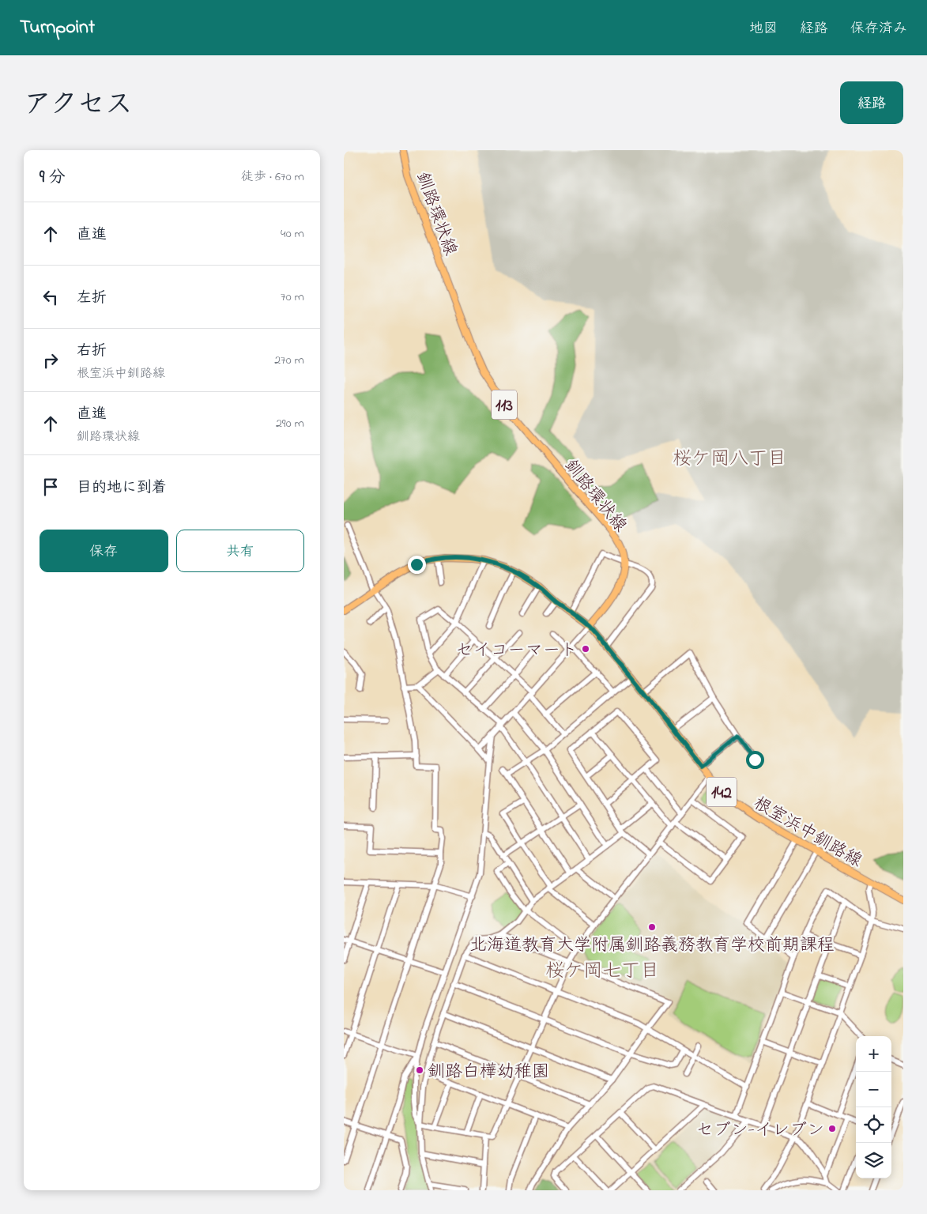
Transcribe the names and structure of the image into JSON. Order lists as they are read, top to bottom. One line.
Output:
{"streets":{"main road":["釧路環状線","113","142","根室浜中釧路線"]},"crossings":[["釧路環状線","根室浜中釧路線"]],"districts":["桜ケ岡八丁目","桜ケ岡七丁目"],"places":["セイコーマート","北海道教育大学附属釧路義務教育学校前期課程","釧路白樺幼稚園","セブン-イレブン"],"page":{"header":"Turnpoint","nav":["地図","経路","保存済み"],"title":"アクセス","buttons":["経路",["保存","共有"]],"heading":["9 分","徒歩 · 670 m"],"list":[["直進","40 m"],["左折","70 m"],["右折","根室浜中釧路線","270 m"],["直進","釧路環状線","290 m"],"目的地に到着"],"map_buttons":["+","−"]}}
